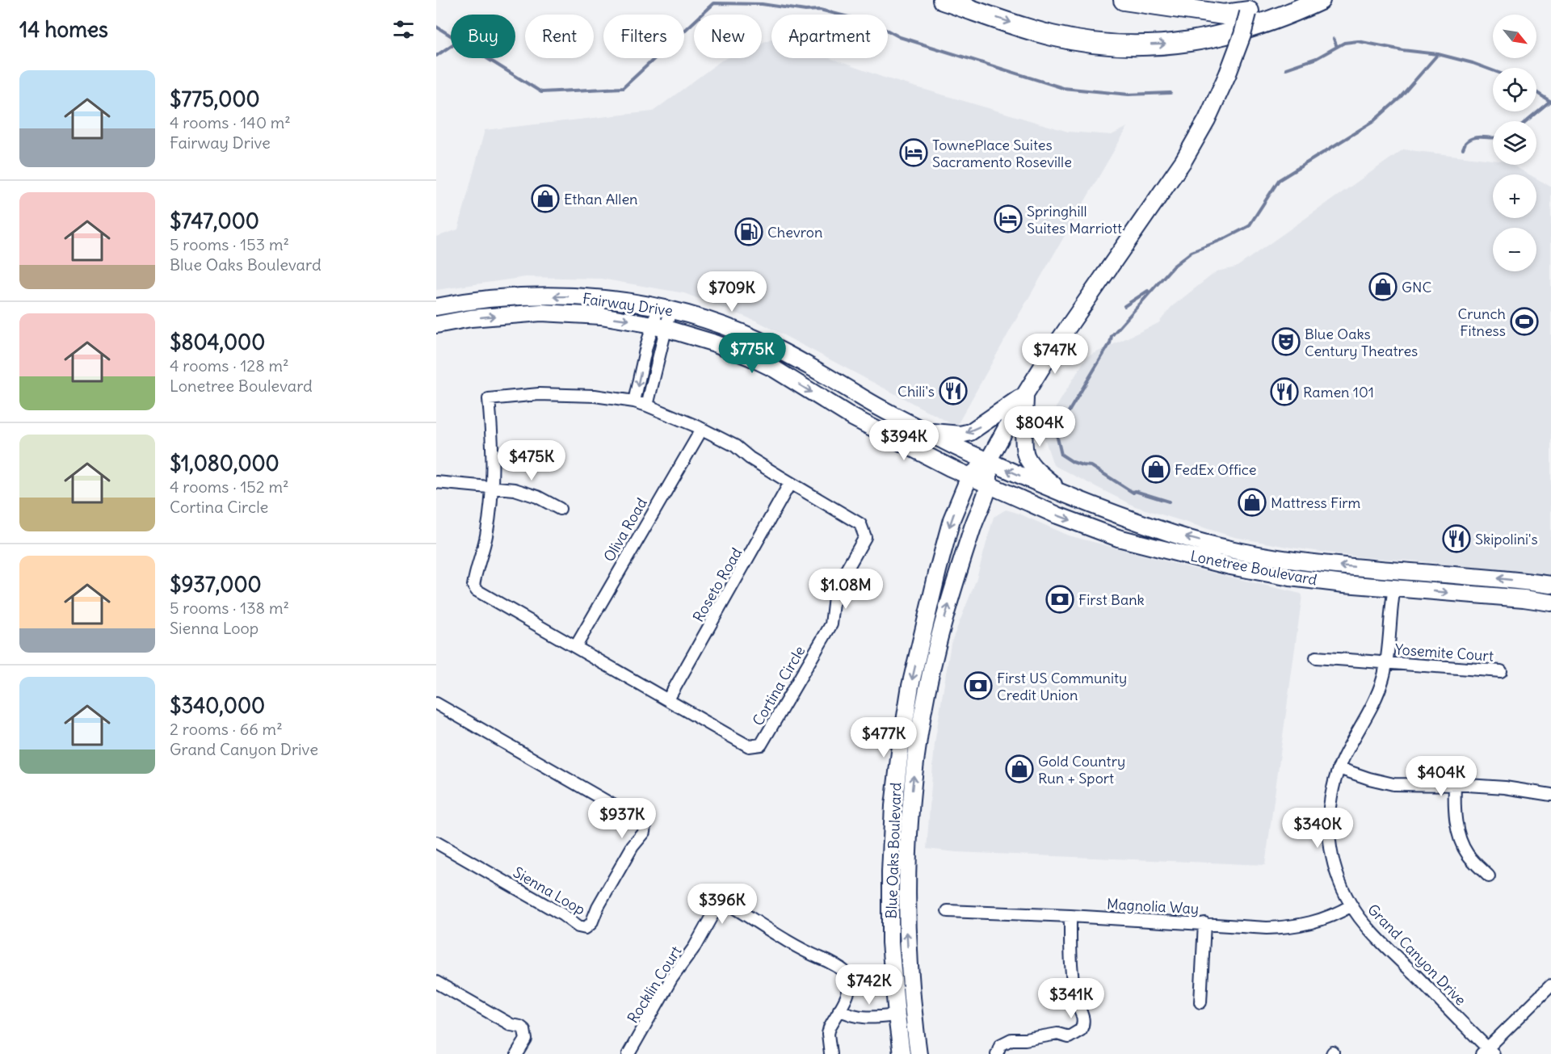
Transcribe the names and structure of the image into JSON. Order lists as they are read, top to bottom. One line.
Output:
{"streets":{"main road":["Fairway Drive","Lonetree Boulevard","Blue Oaks Boulevard"],"street":["Oliva Road","Roseto Road","Yosemite Court","Cortina Circle","Sienna Loop","Magnolia Way","Grand Canyon Drive","Rocklin Court"]},"crossings":[["Fairway Drive","Lonetree Boulevard"],["Fairway Drive","Blue Oaks Boulevard"],["Oliva Road","Cortina Circle"],["Lonetree Boulevard","Blue Oaks Boulevard"],["Lonetree Boulevard","Grand Canyon Drive"],["Roseto Road","Cortina Circle"],["Yosemite Court","Grand Canyon Drive"],["Magnolia Way","Grand Canyon Drive"]],"places":{"hotel":["TownePlace Suites Sacramento Roseville","Springhill Suites Marriott"],"shop":["Ethan Allen","GNC","FedEx Office","Mattress Firm","Gold Country Run + Sport"],"fuel station":["Chevron"],"sports":["Crunch Fitness"],"theatre":["Blue Oaks Century Theatres"],"restaurant":["Chili's","Ramen 101","Skipolini's"],"bank":["First Bank","First US Community Credit Union"]},"north":"bottom right","page":{"heading":"14 homes","map_buttons":["+","−"],"chip":["Buy","Rent","Filters","New","Apartment"],"list":[{"name":"$775,000","note":"4 rooms · 140 m² · Fairway Drive"},{"name":"$747,000","note":"5 rooms · 153 m² · Blue Oaks Boulevard"},{"name":"$804,000","note":"4 rooms · 128 m² · Lonetree Boulevard"},{"name":"$1,080,000","note":"4 rooms · 152 m² · Cortina Circle"},{"name":"$937,000","note":"5 rooms · 138 m² · Sienna Loop"},{"name":"$340,000","note":"2 rooms · 66 m² · Grand Canyon Drive"}],"price":["$709K","$775K","$747K","$804K","$394K","$475K","$1.08M","$477K","$404K","$937K","$340K","$396K","$742K","$341K"]}}
